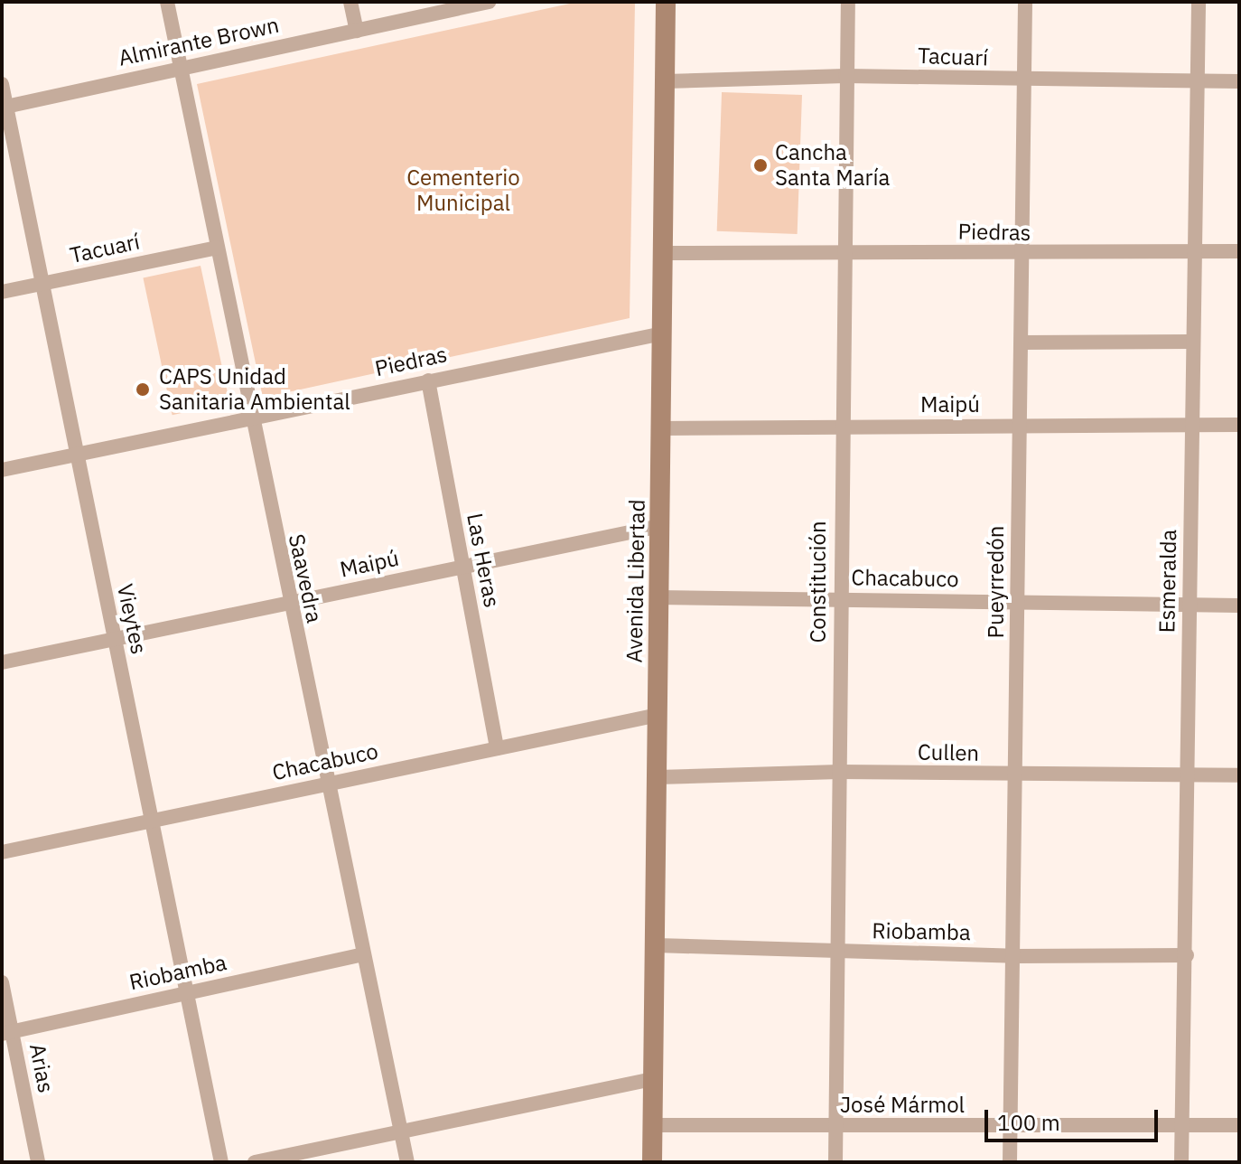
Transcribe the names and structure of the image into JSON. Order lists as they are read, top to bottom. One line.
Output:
{"streets":{"main road":["Avenida Libertad"],"street":["Almirante Brown","Tacuarí","Piedras","Maipú","Las Heras","Saavedra","Chacabuco","Esmeralda","Constitución","Pueyrredón","Vieytes","Cullen","Riobamba","Arias","José Mármol"]},"crossings":[["Almirante Brown","Saavedra"],["Almirante Brown","Vieytes"],["Tacuarí","Saavedra"],["Tacuarí","Avenida Libertad"],["Tacuarí","Esmeralda"],["Tacuarí","Constitución"],["Tacuarí","Pueyrredón"],["Tacuarí","Vieytes"],["Piedras","Las Heras"],["Piedras","Saavedra"],["Piedras","Avenida Libertad"],["Piedras","Esmeralda"],["Piedras","Constitución"],["Piedras","Pueyrredón"],["Piedras","Vieytes"],["Maipú","Las Heras"],["Maipú","Saavedra"],["Maipú","Avenida Libertad"],["Maipú","Esmeralda"],["Maipú","Constitución"],["Maipú","Pueyrredón"],["Maipú","Vieytes"],["Las Heras","Chacabuco"],["Saavedra","Chacabuco"],["Saavedra","Riobamba"],["Chacabuco","Avenida Libertad"],["Chacabuco","Esmeralda"],["Chacabuco","Constitución"],["Chacabuco","Pueyrredón"],["Chacabuco","Vieytes"],["Avenida Libertad","Cullen"],["Avenida Libertad","Riobamba"],["Avenida Libertad","José Mármol"],["Esmeralda","Cullen"],["Esmeralda","Riobamba"],["Esmeralda","José Mármol"],["Constitución","Cullen"],["Constitución","Riobamba"],["Constitución","José Mármol"],["Pueyrredón","Cullen"],["Pueyrredón","Riobamba"],["Pueyrredón","José Mármol"],["Vieytes","Riobamba"],["Riobamba","Arias"]],"parks":["Cementerio Municipal"],"places":["Cancha Santa María","CAPS Unidad Sanitaria Ambiental"],"scale_bar":"100 m"}
